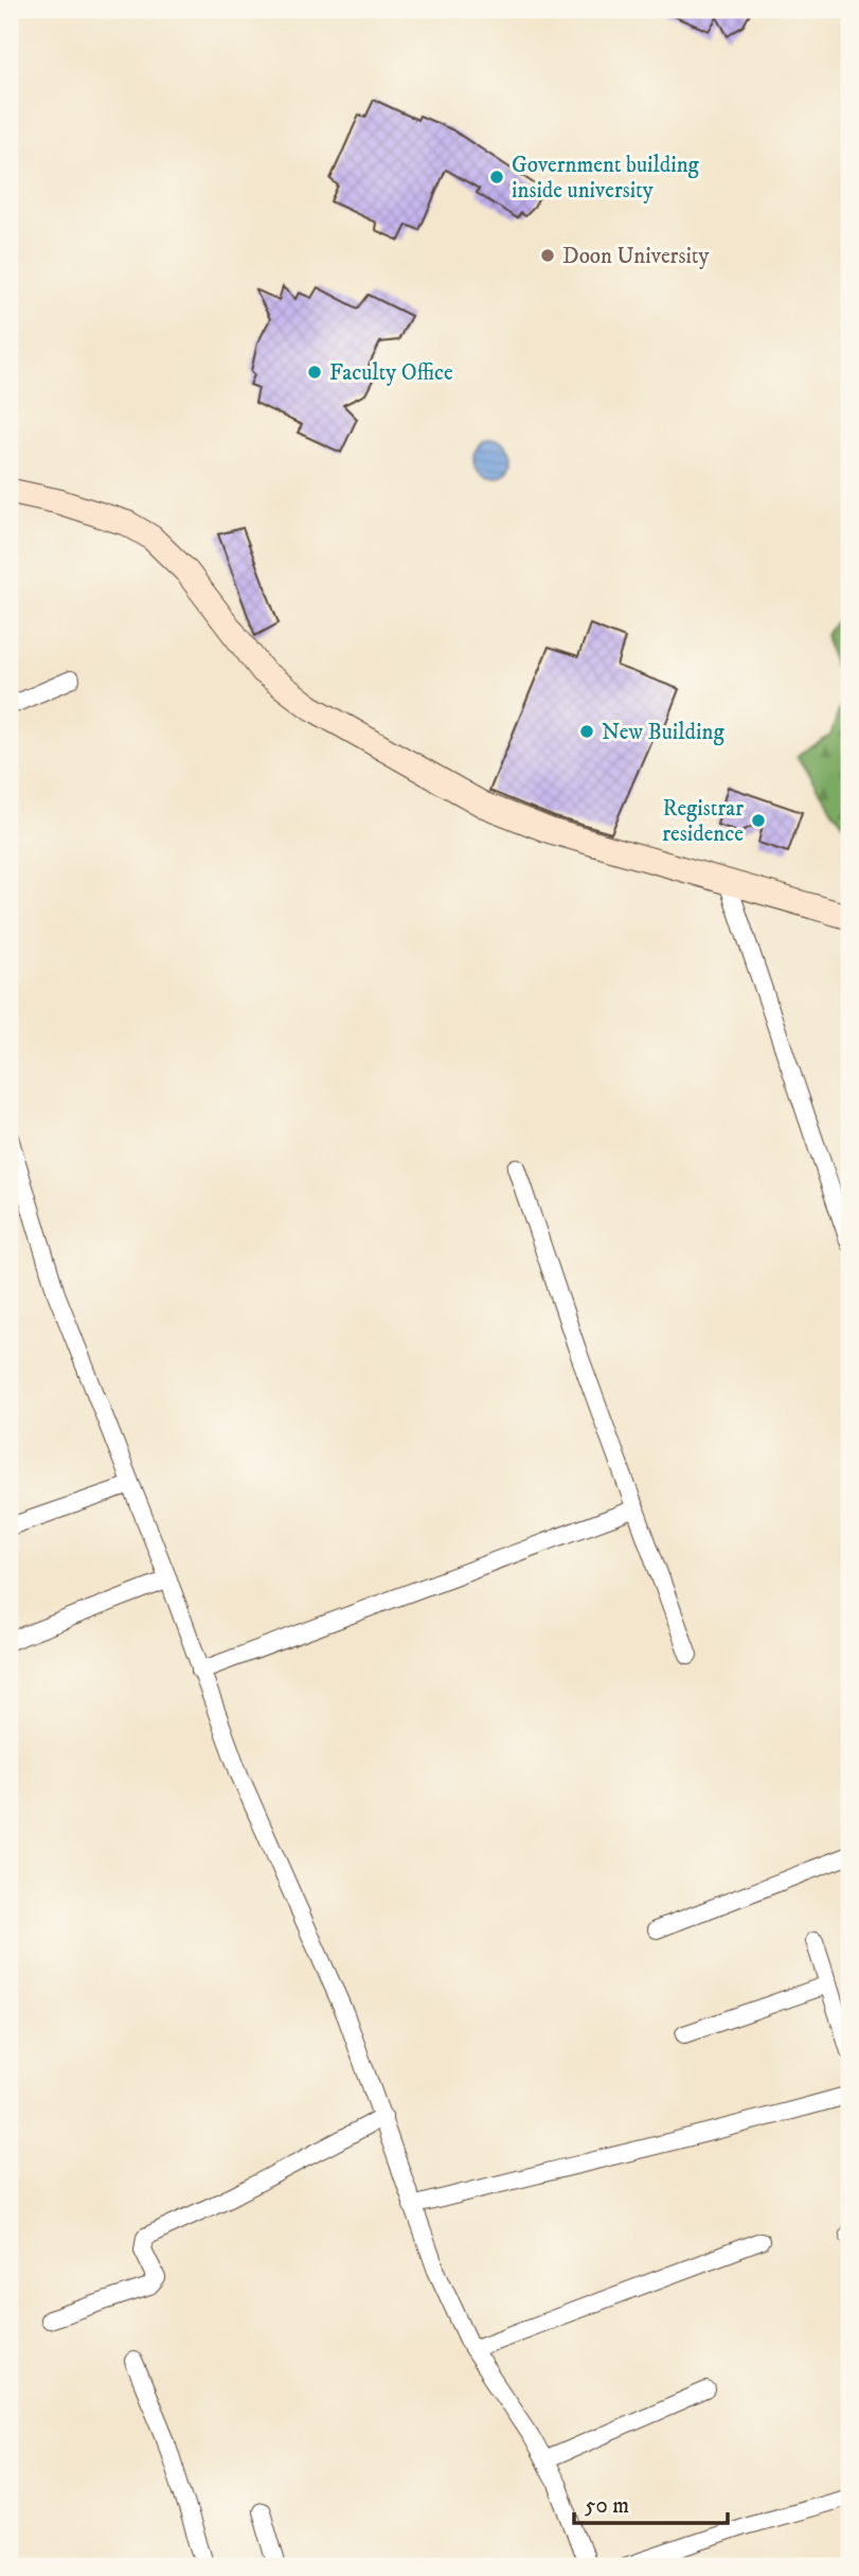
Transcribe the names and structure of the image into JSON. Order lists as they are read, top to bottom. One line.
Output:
{"places":["Government building inside university","Doon University","Faculty Office","New Building","Registrar residence"],"scale_bar":"50 m"}
